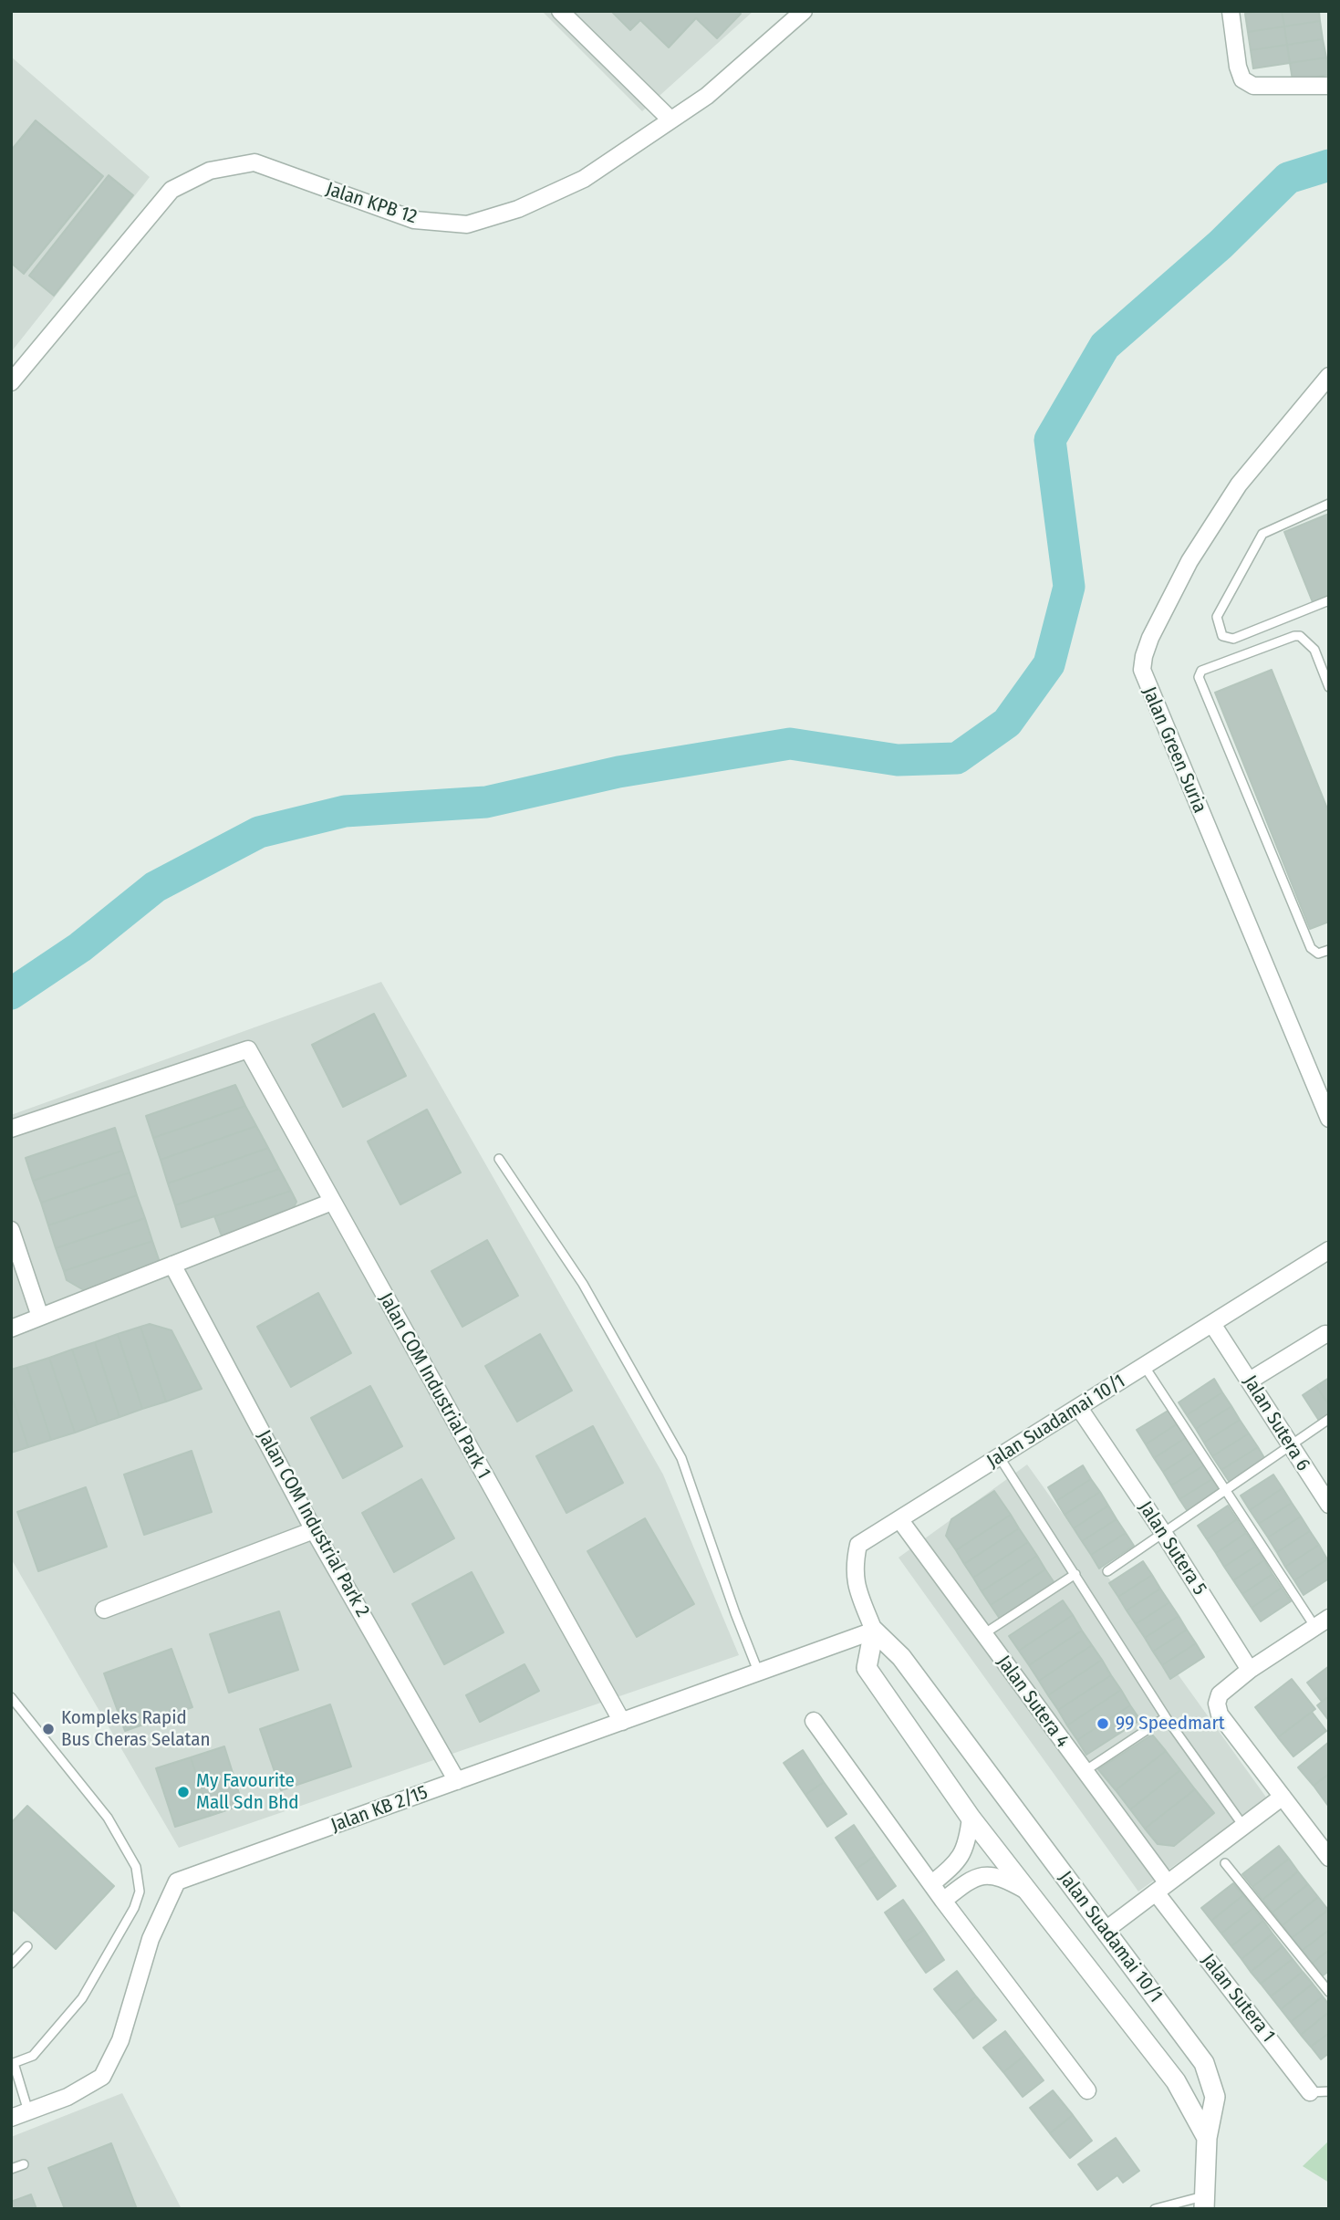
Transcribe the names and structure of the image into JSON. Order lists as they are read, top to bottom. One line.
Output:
{"streets":{"street":["Jalan KPB 12","Jalan Green Suria","Jalan COM Industrial Park 1","Jalan Suadamai 10/1","Jalan Sutera 6","Jalan COM Industrial Park 2","Jalan Sutera 5","Jalan Sutera 4","Jalan KB 2/15","Jalan Sutera 1"]},"crossings":[["Jalan COM Industrial Park 1","Jalan KB 2/15"],["Jalan Suadamai 10/1","Jalan Sutera 6"],["Jalan Suadamai 10/1","Jalan Sutera 5"],["Jalan Suadamai 10/1","Jalan Sutera 4"],["Jalan Suadamai 10/1","Jalan KB 2/15"],["Jalan COM Industrial Park 2","Jalan KB 2/15"],["Jalan Sutera 4","Jalan Sutera 1"]],"places":["99 Speedmart","Kompleks Rapid Bus Cheras Selatan","My Favourite Mall Sdn Bhd"]}
